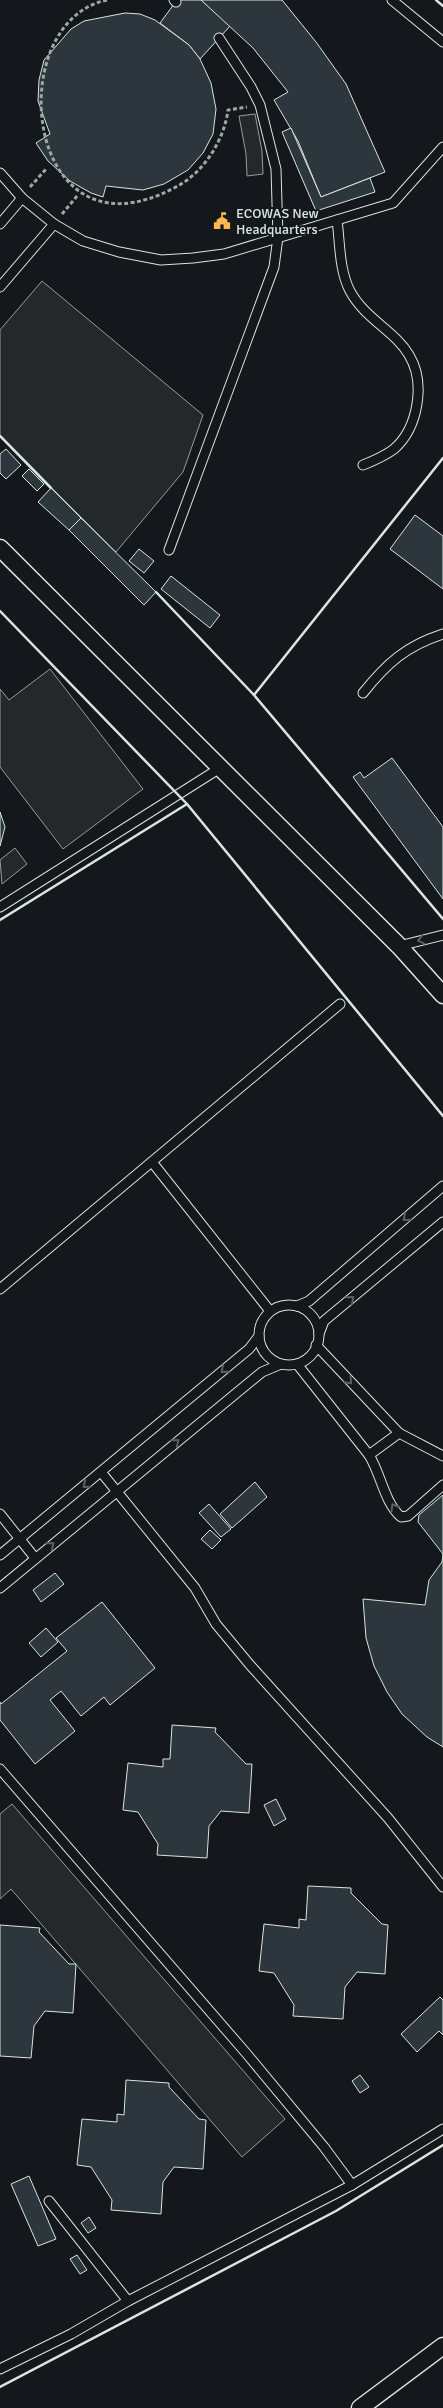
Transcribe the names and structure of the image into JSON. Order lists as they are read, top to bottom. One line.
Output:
{"places":{"public building":["ECOWAS New Headquarters"]}}
